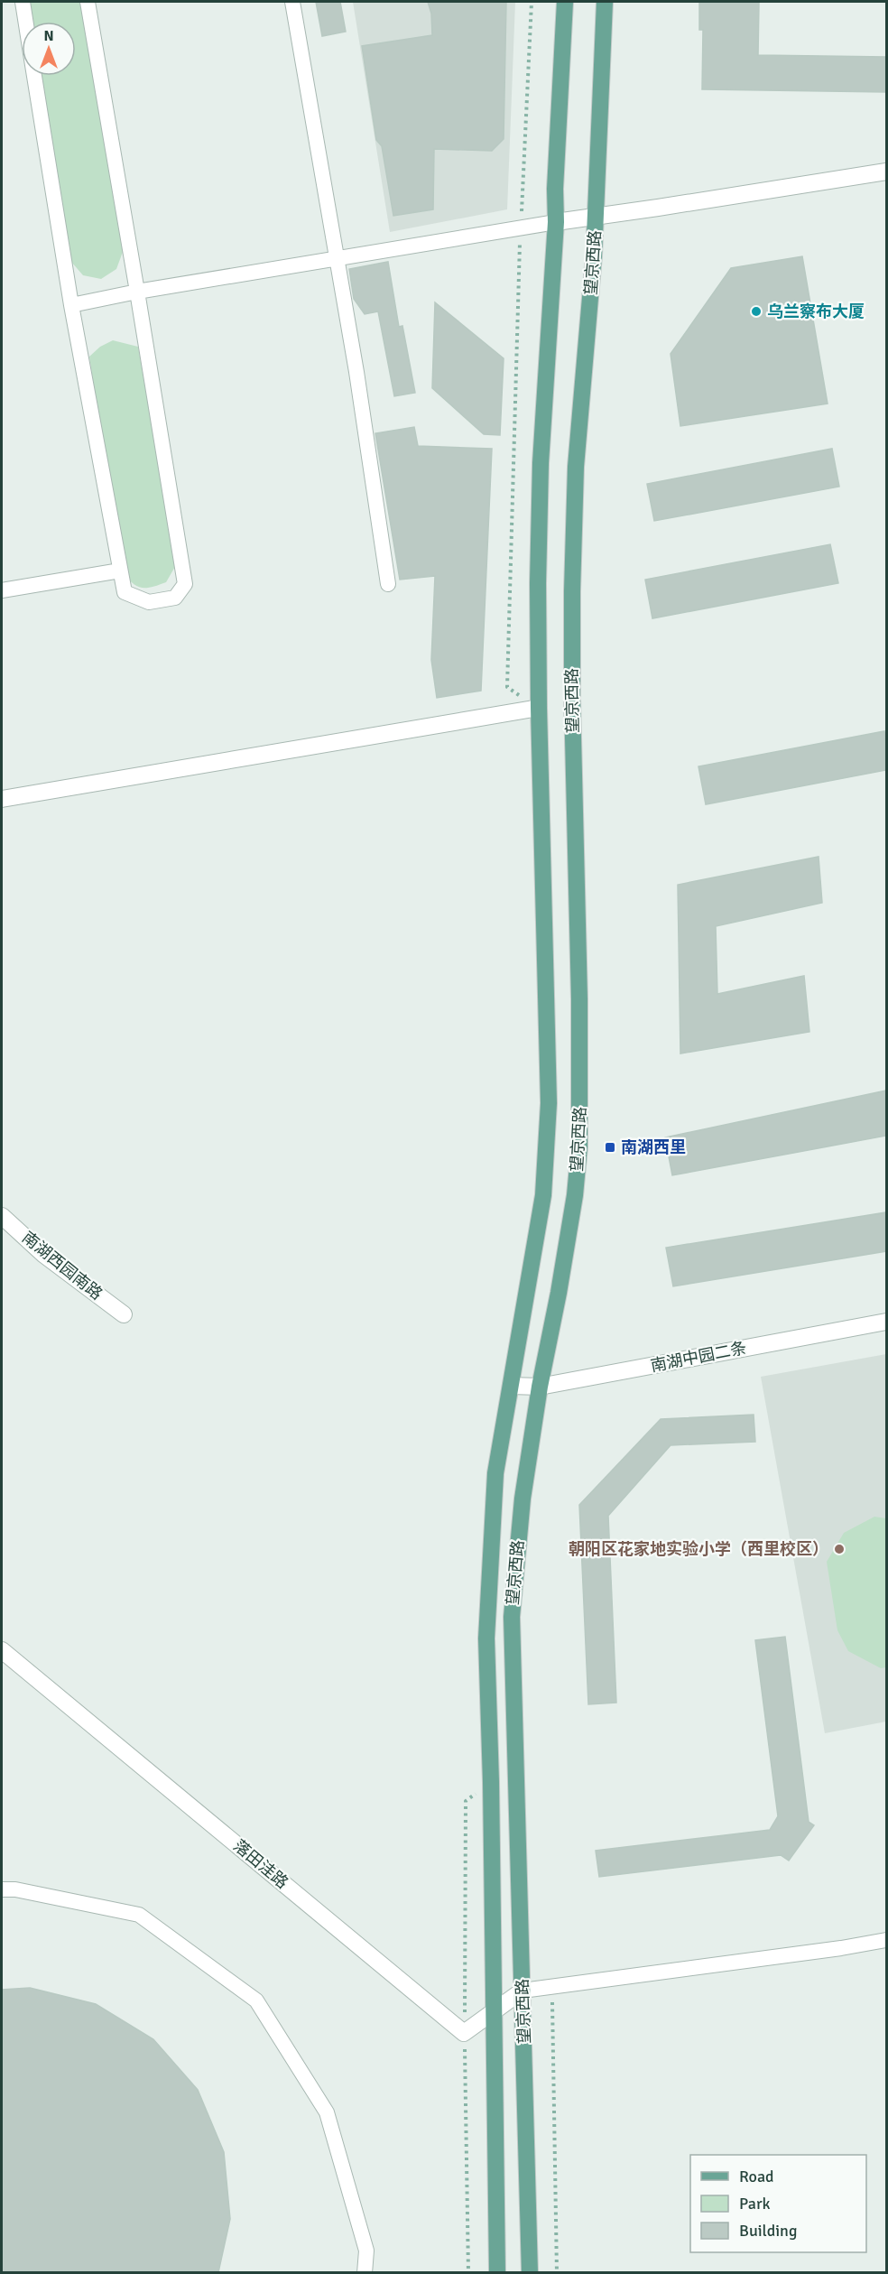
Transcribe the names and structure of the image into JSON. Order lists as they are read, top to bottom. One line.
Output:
{"streets":{"main road":["望京西路"],"street":["南湖西园南路","南湖中园二条","落田洼路"]},"crossings":[["望京西路","南湖中园二条"],["望京西路","落田洼路"]],"places":{"other":["乌兰察布大厦","朝阳区花家地实验小学（西里校区）"],"transit":["南湖西里"]},"legend":["Road","Park","Building"],"north":"top"}
